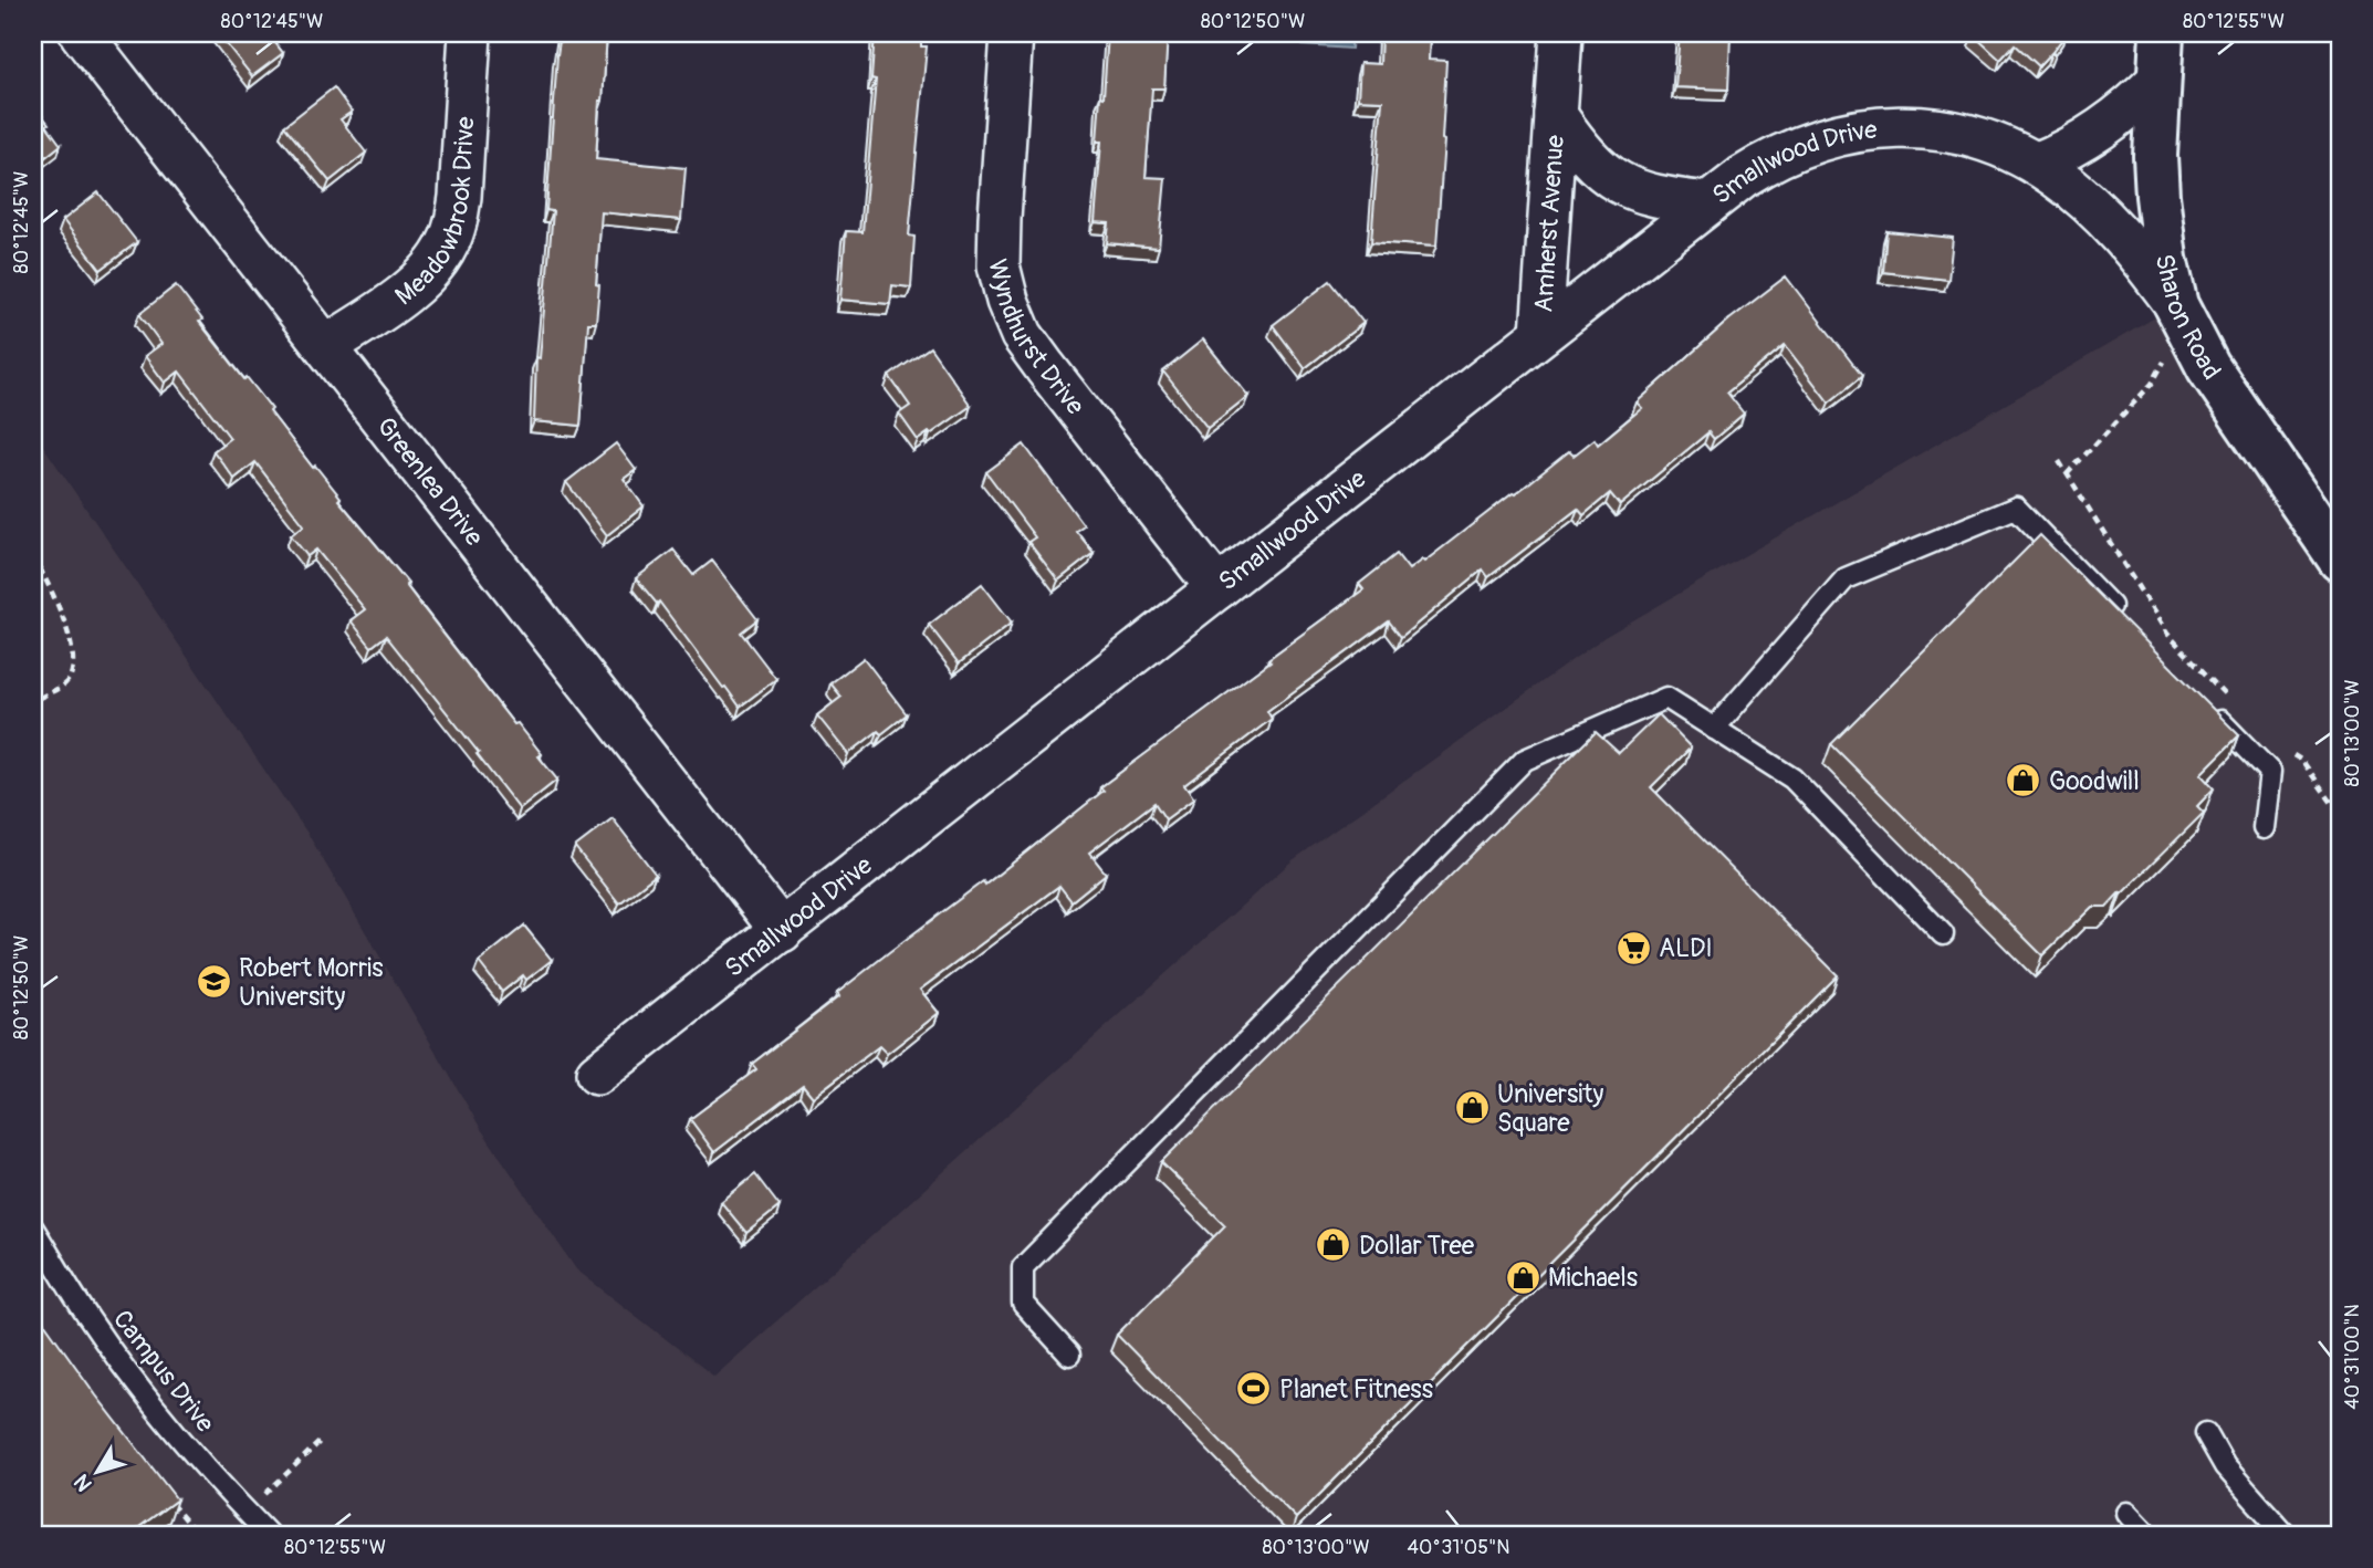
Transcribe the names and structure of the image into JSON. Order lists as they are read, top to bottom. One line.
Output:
{"streets":{"street":["Smallwood Drive","Meadowbrook Drive","Amherst Avenue","Sharon Road","Wyndhurst Drive","Greenlea Drive"],"lane":["Campus Drive"]},"crossings":[["Smallwood Drive","Amherst Avenue"],["Smallwood Drive","Sharon Road"],["Smallwood Drive","Wyndhurst Drive"],["Smallwood Drive","Greenlea Drive"],["Meadowbrook Drive","Greenlea Drive"]],"places":{"shop":["Goodwill","University Square","Dollar Tree","Michaels"],"supermarket":["ALDI"],"school or university":["Robert Morris University"],"sports":["Planet Fitness"]},"north":"bottom left","coordinates":["80°12'45\"W","80°12'50\"W","80°12'55\"W","80°13'00\"W","40°31'00\"N","40°31'05\"N"]}
